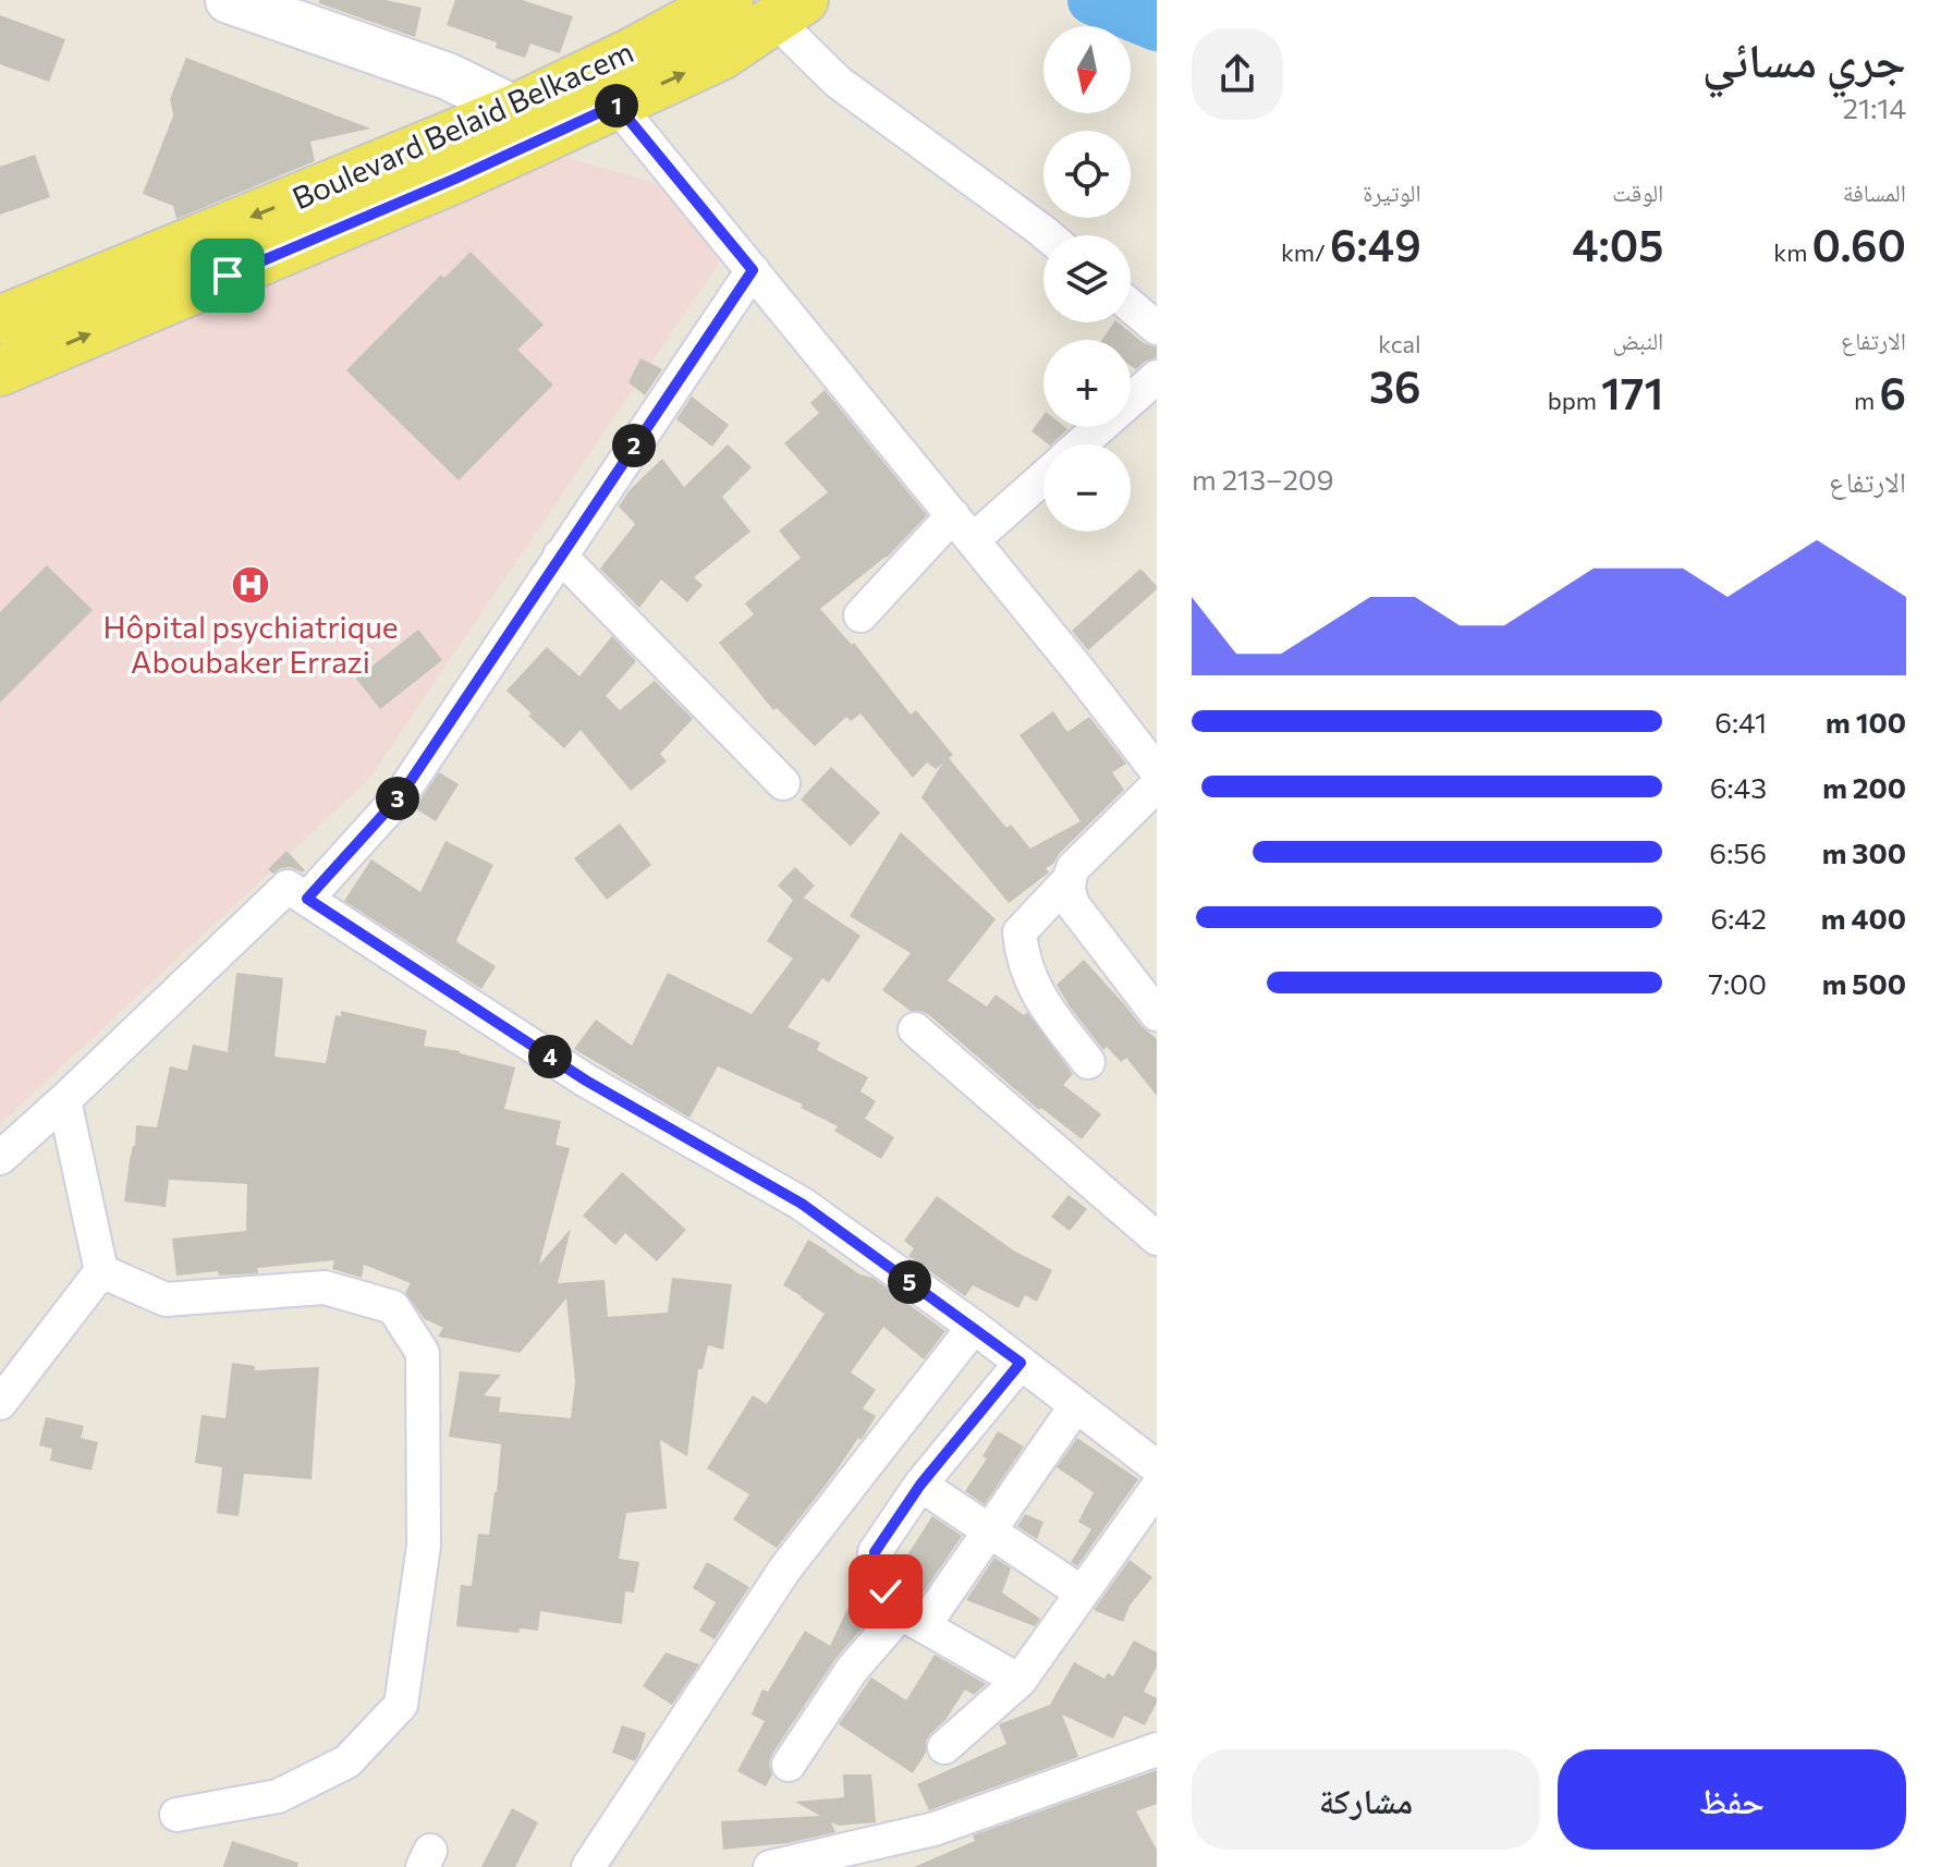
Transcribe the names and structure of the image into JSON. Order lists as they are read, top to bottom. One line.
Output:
{"streets":{"main road":["Boulevard Belaid Belkacem"]},"places":{"hospital":["Hôpital psychiatrique Aboubaker Errazi"]},"north":"bottom","page":{"heading":["جري مسائي","21:14"],"map_buttons":["+","−"],"pins":["1","2","3","4","5"],"stats":[["المسافة","0.60 km"],["الوقت","4:05"],["الوتيرة","6:49 /km"],["الارتفاع","6 m"],["النبض","171 bpm"],["kcal","36"]],"chart":["الارتفاع","209–213 m"],"list":[{"name":"100 m","note":"6:41"},{"name":"200 m","note":"6:43"},{"name":"300 m","note":"6:56"},{"name":"400 m","note":"6:42"},{"name":"500 m","note":"7:00"}],"buttons":["حفظ","مشاركة"]}}
